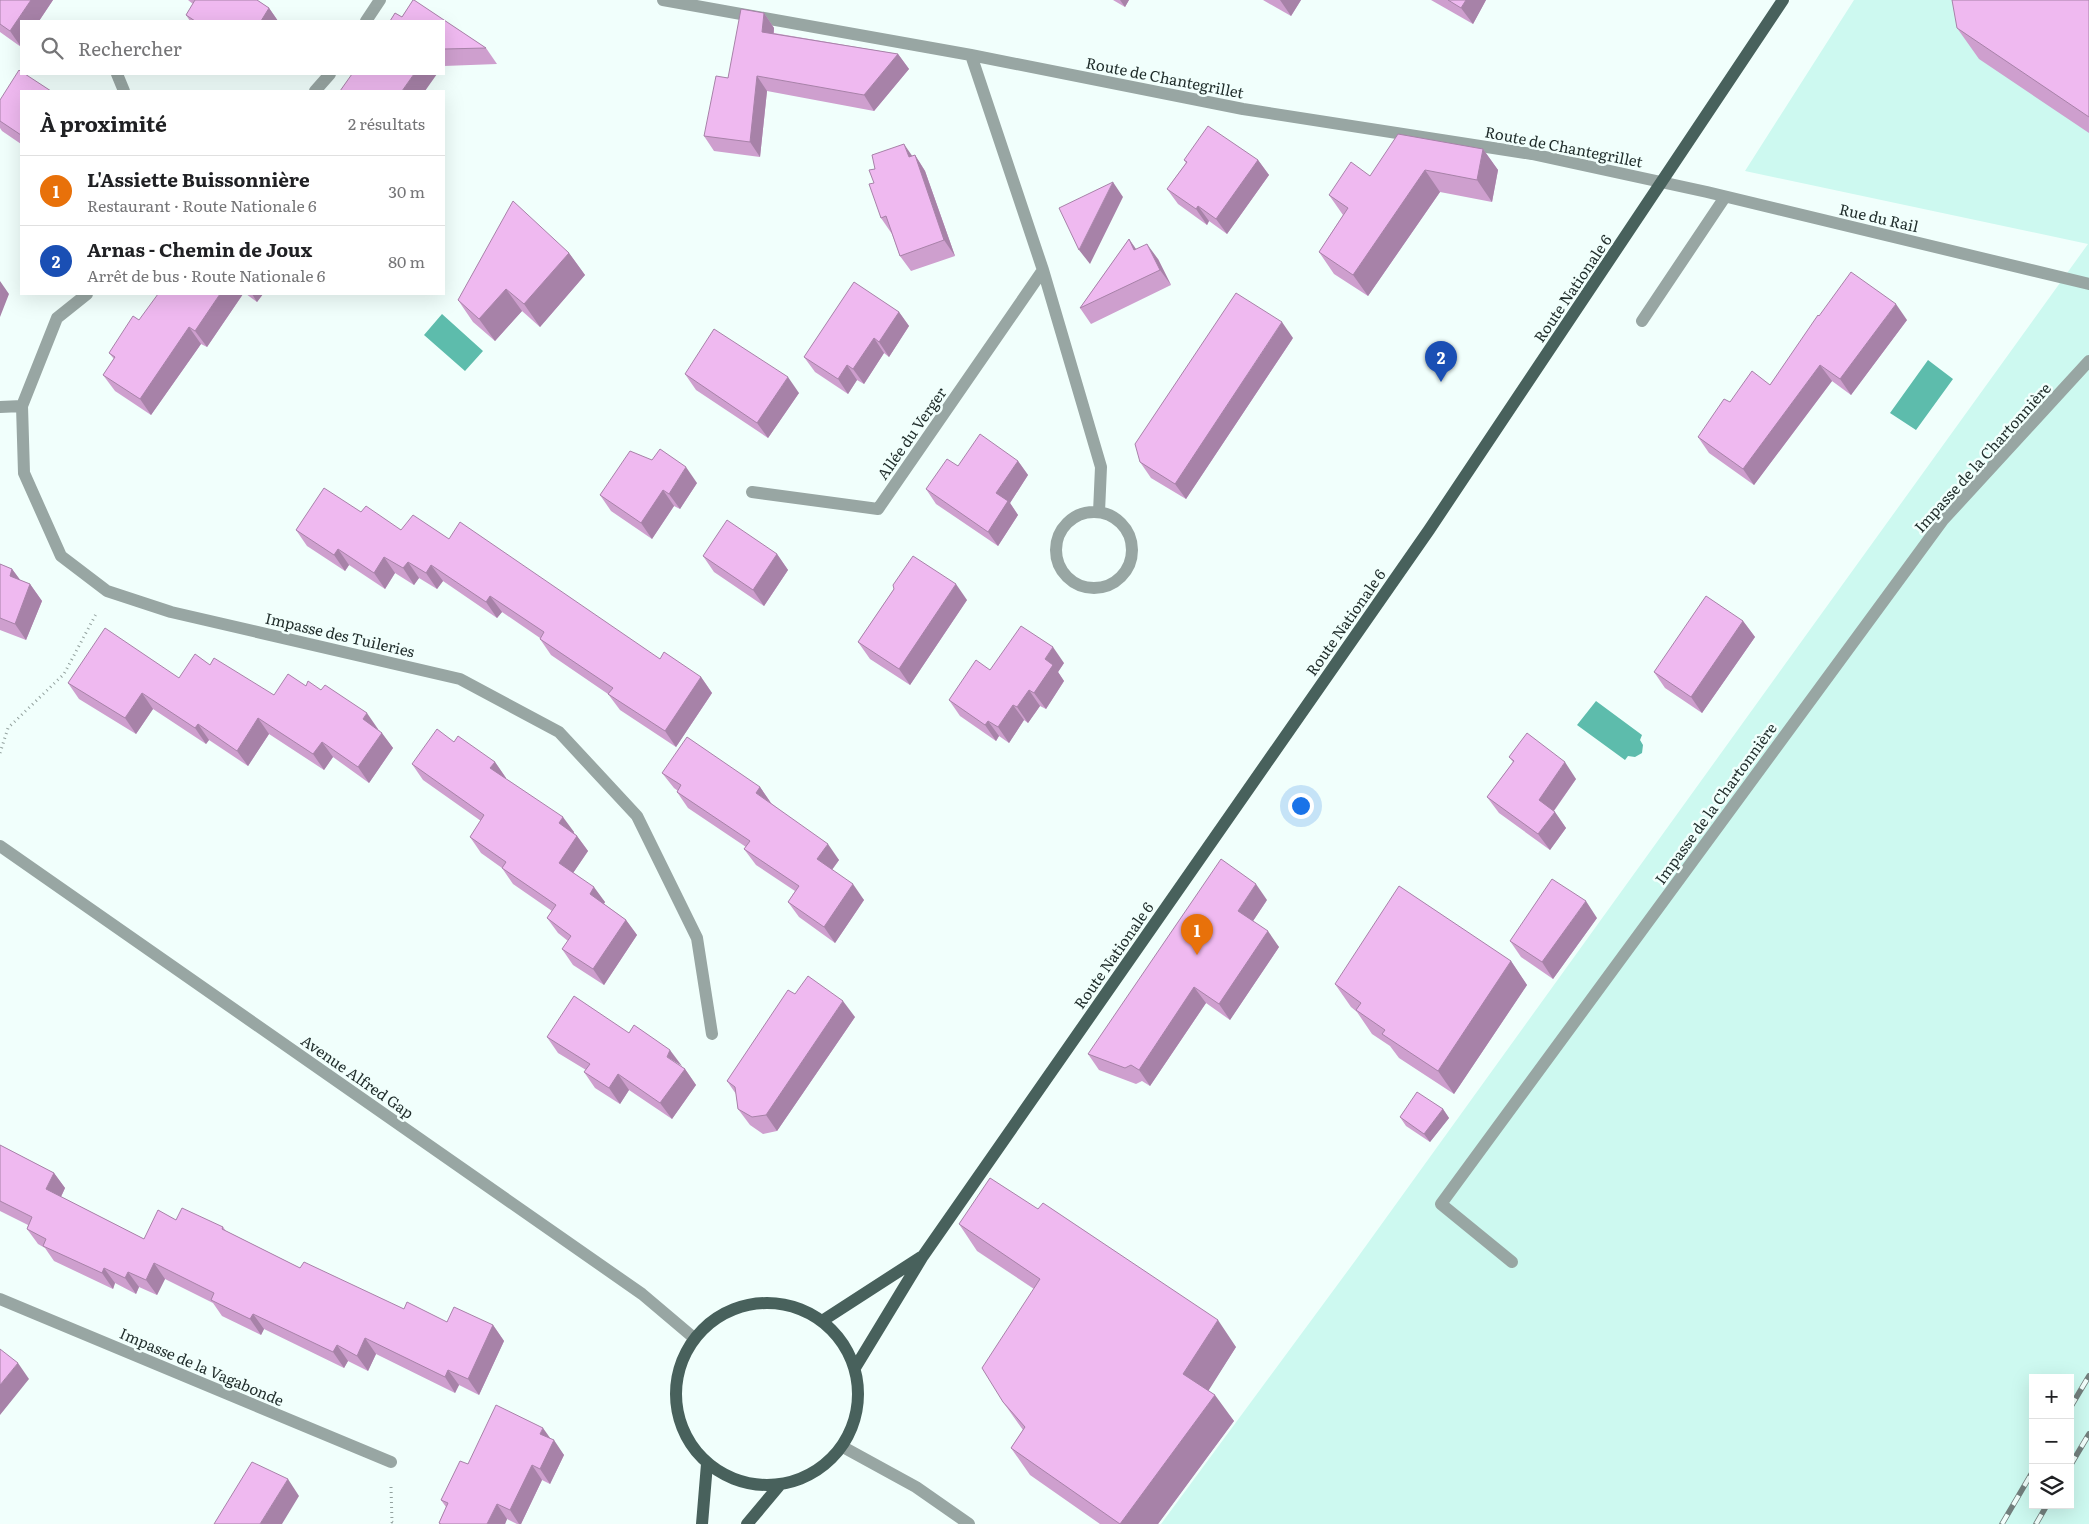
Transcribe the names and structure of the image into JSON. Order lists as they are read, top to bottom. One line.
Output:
{"streets":{"main road":["Route Nationale 6"],"street":["Route de Chantegrillet","Rue du Rail","Allée du Verger","Impasse de la Chartonnière","Impasse des Tuileries","Avenue Alfred Gap","Impasse de la Vagabonde"]},"crossings":[["Route de Chantegrillet","Rue du Rail"],["Route de Chantegrillet","Route Nationale 6"],["Rue du Rail","Route Nationale 6"]],"page":{"search":"Rechercher","heading":["À proximité","2 résultats"],"list":[{"mark":"1","name":"L'Assiette Buissonnière","note":"Restaurant · Route Nationale 6","value":"30 m"},{"mark":"2","name":"Arnas - Chemin de Joux","note":"Arrêt de bus · Route Nationale 6","value":"80 m"}],"pins":["2","1"],"map_buttons":["+","−"]}}
